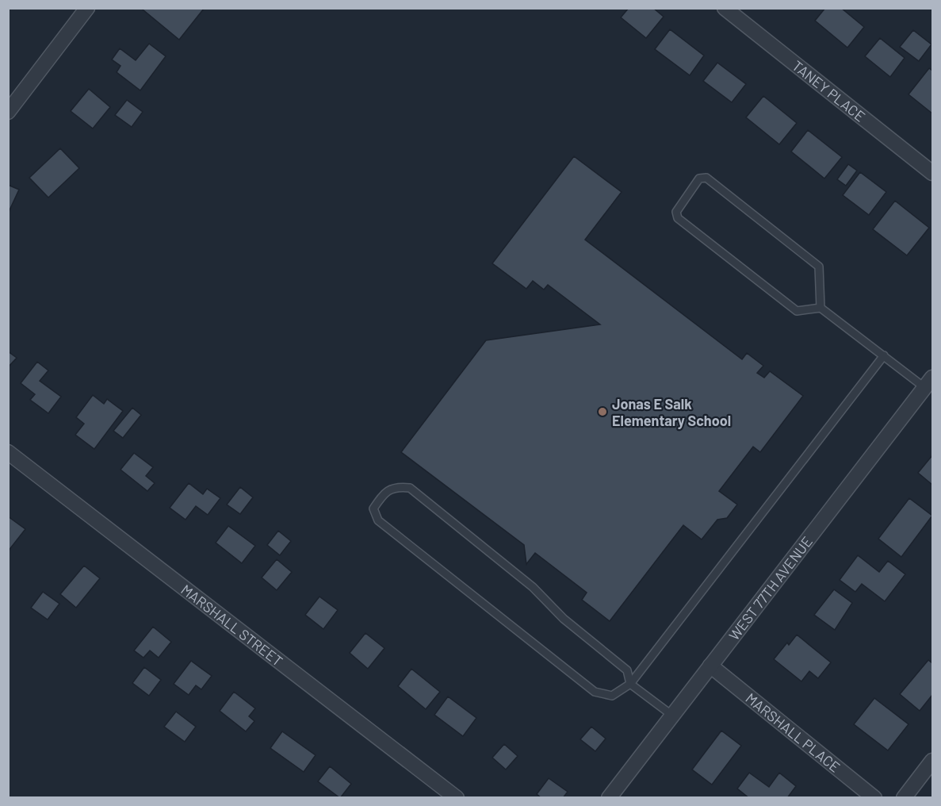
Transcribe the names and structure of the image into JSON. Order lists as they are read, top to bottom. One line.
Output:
{"streets":{"street":["TANEY PLACE","WEST 77TH AVENUE","MARSHALL STREET","MARSHALL PLACE"]},"crossings":[["WEST 77TH AVENUE","MARSHALL PLACE"]],"places":["Jonas E Salk Elementary School"]}
